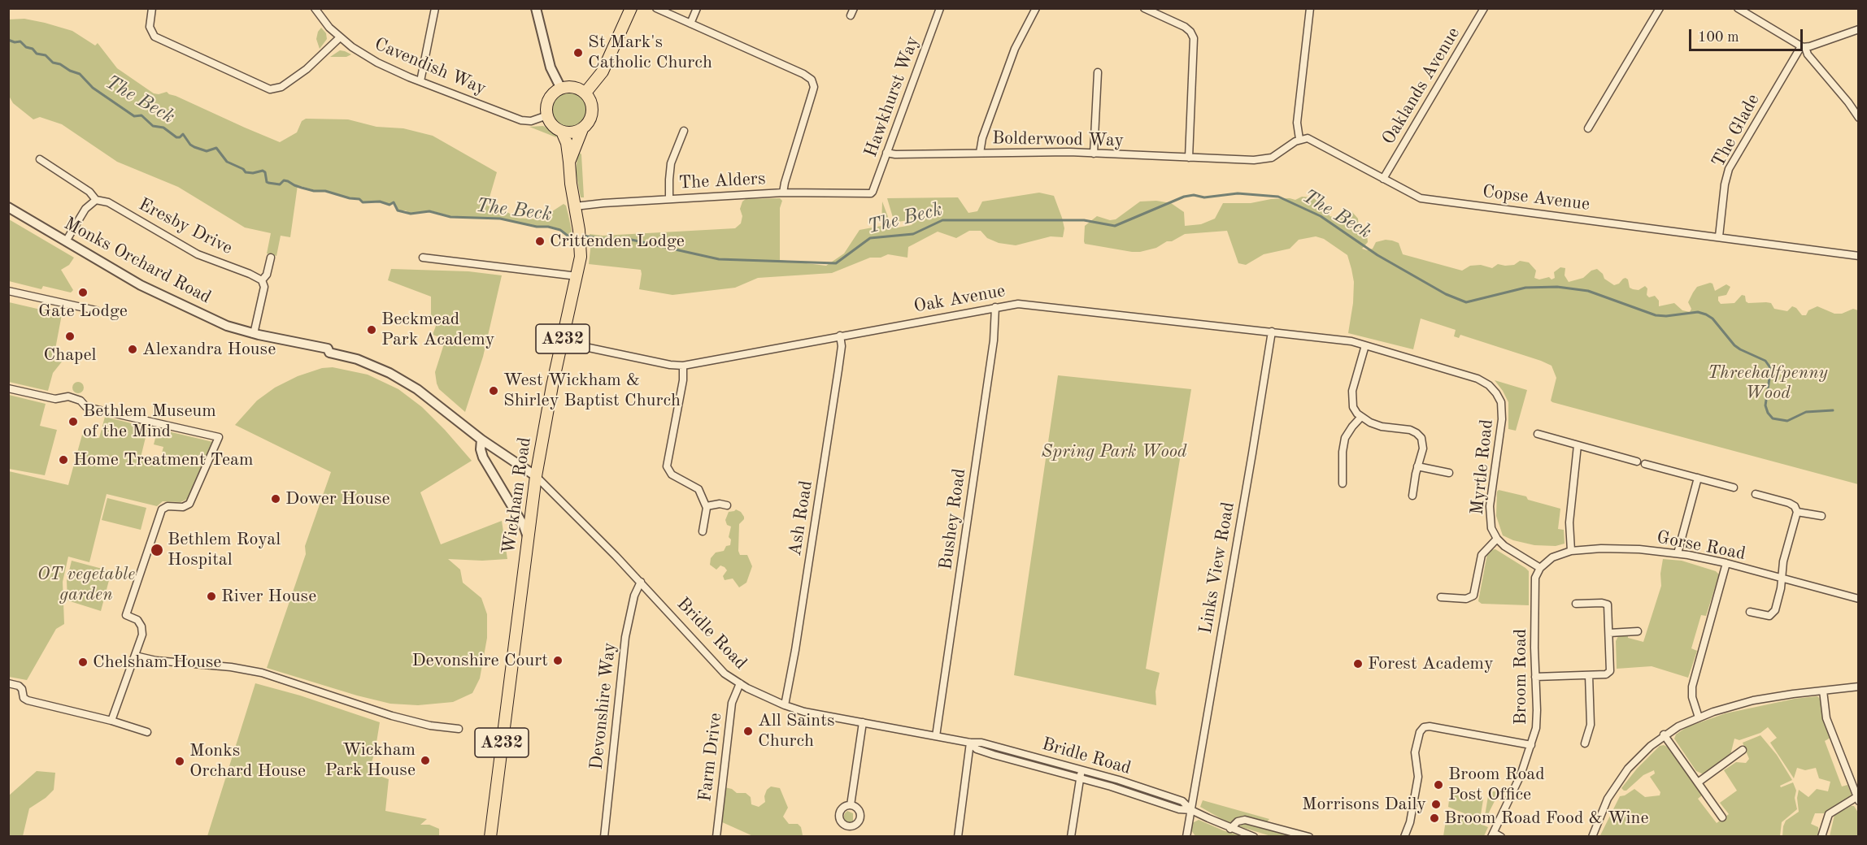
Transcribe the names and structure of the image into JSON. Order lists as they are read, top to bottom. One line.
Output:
{"streets":{"highway":["A232","Wickham Road"],"street":["Cavendish Way","Oaklands Avenue","Hawkhurst Way","The Glade","Bolderwood Way","The Alders","Copse Avenue","Eresby Drive","Monks Orchard Road","Oak Avenue","Myrtle Road","Ash Road","Bushey Road","Gorse Road","Links View Road","Bridle Road","Broom Road","Devonshire Way","Farm Drive"]},"crossings":[["Cavendish Way","Wickham Road"],["Oaklands Avenue","Copse Avenue"],["Hawkhurst Way","Bolderwood Way"],["Hawkhurst Way","The Alders"],["The Glade","Copse Avenue"],["Bolderwood Way","Copse Avenue"],["The Alders","Wickham Road"],["Monks Orchard Road","Wickham Road"],["Monks Orchard Road","Bridle Road"],["Oak Avenue","Myrtle Road"],["Oak Avenue","Wickham Road"],["Oak Avenue","Ash Road"],["Oak Avenue","Bushey Road"],["Oak Avenue","Links View Road"],["Myrtle Road","Gorse Road"],["Myrtle Road","Broom Road"],["Wickham Road","Bridle Road"],["Ash Road","Bridle Road"],["Bushey Road","Bridle Road"],["Gorse Road","Broom Road"],["Links View Road","Bridle Road"],["Bridle Road","Devonshire Way"],["Bridle Road","Farm Drive"]],"water":["The Beck"],"parks":["Threehalfpenny Wood","Spring Park Wood","OT vegetable garden"],"places":["St Mark's Catholic Church","Crittenden Lodge","Gate Lodge","Beckmead Park Academy","Chapel","Alexandra House","West Wickham & Shirley Baptist Church","Bethlem Museum of the Mind","Home Treatment Team","Dower House","Bethlem Royal Hospital","River House","Devonshire Court","Chelsham House","Forest Academy","All Saints Church","Wickham Park House","Monks Orchard House","Broom Road Post Office","Morrisons Daily","Broom Road Food & Wine"],"scale_bar":"100 m"}
